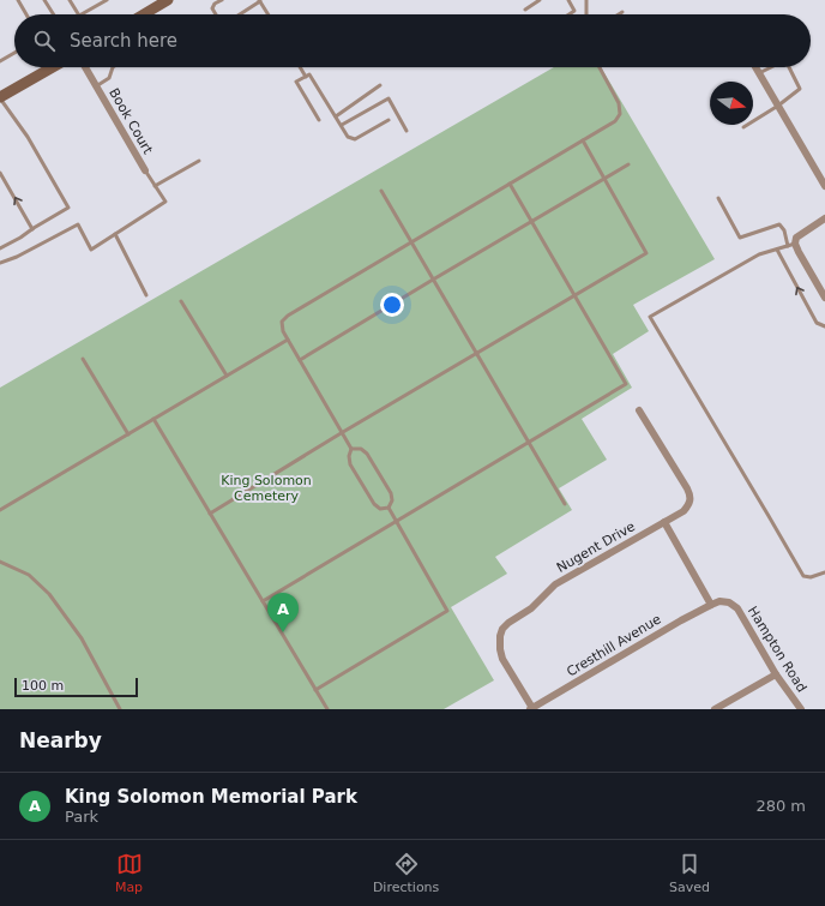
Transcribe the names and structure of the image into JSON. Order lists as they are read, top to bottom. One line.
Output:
{"streets":{"street":["Book Court","Nugent Drive","Cresthill Avenue","Hampton Road"]},"crossings":[["Nugent Drive","Cresthill Avenue"],["Cresthill Avenue","Hampton Road"]],"parks":["King Solomon Cemetery"],"scale_bar":"100 m","north":"right","page":{"search":"Search here","pins":"A","scale":"100 m","heading":"Nearby","list":[{"mark":"A","name":"King Solomon Memorial Park","note":"Park","value":"280 m"}],"nav":["Map","Directions","Saved"]}}
